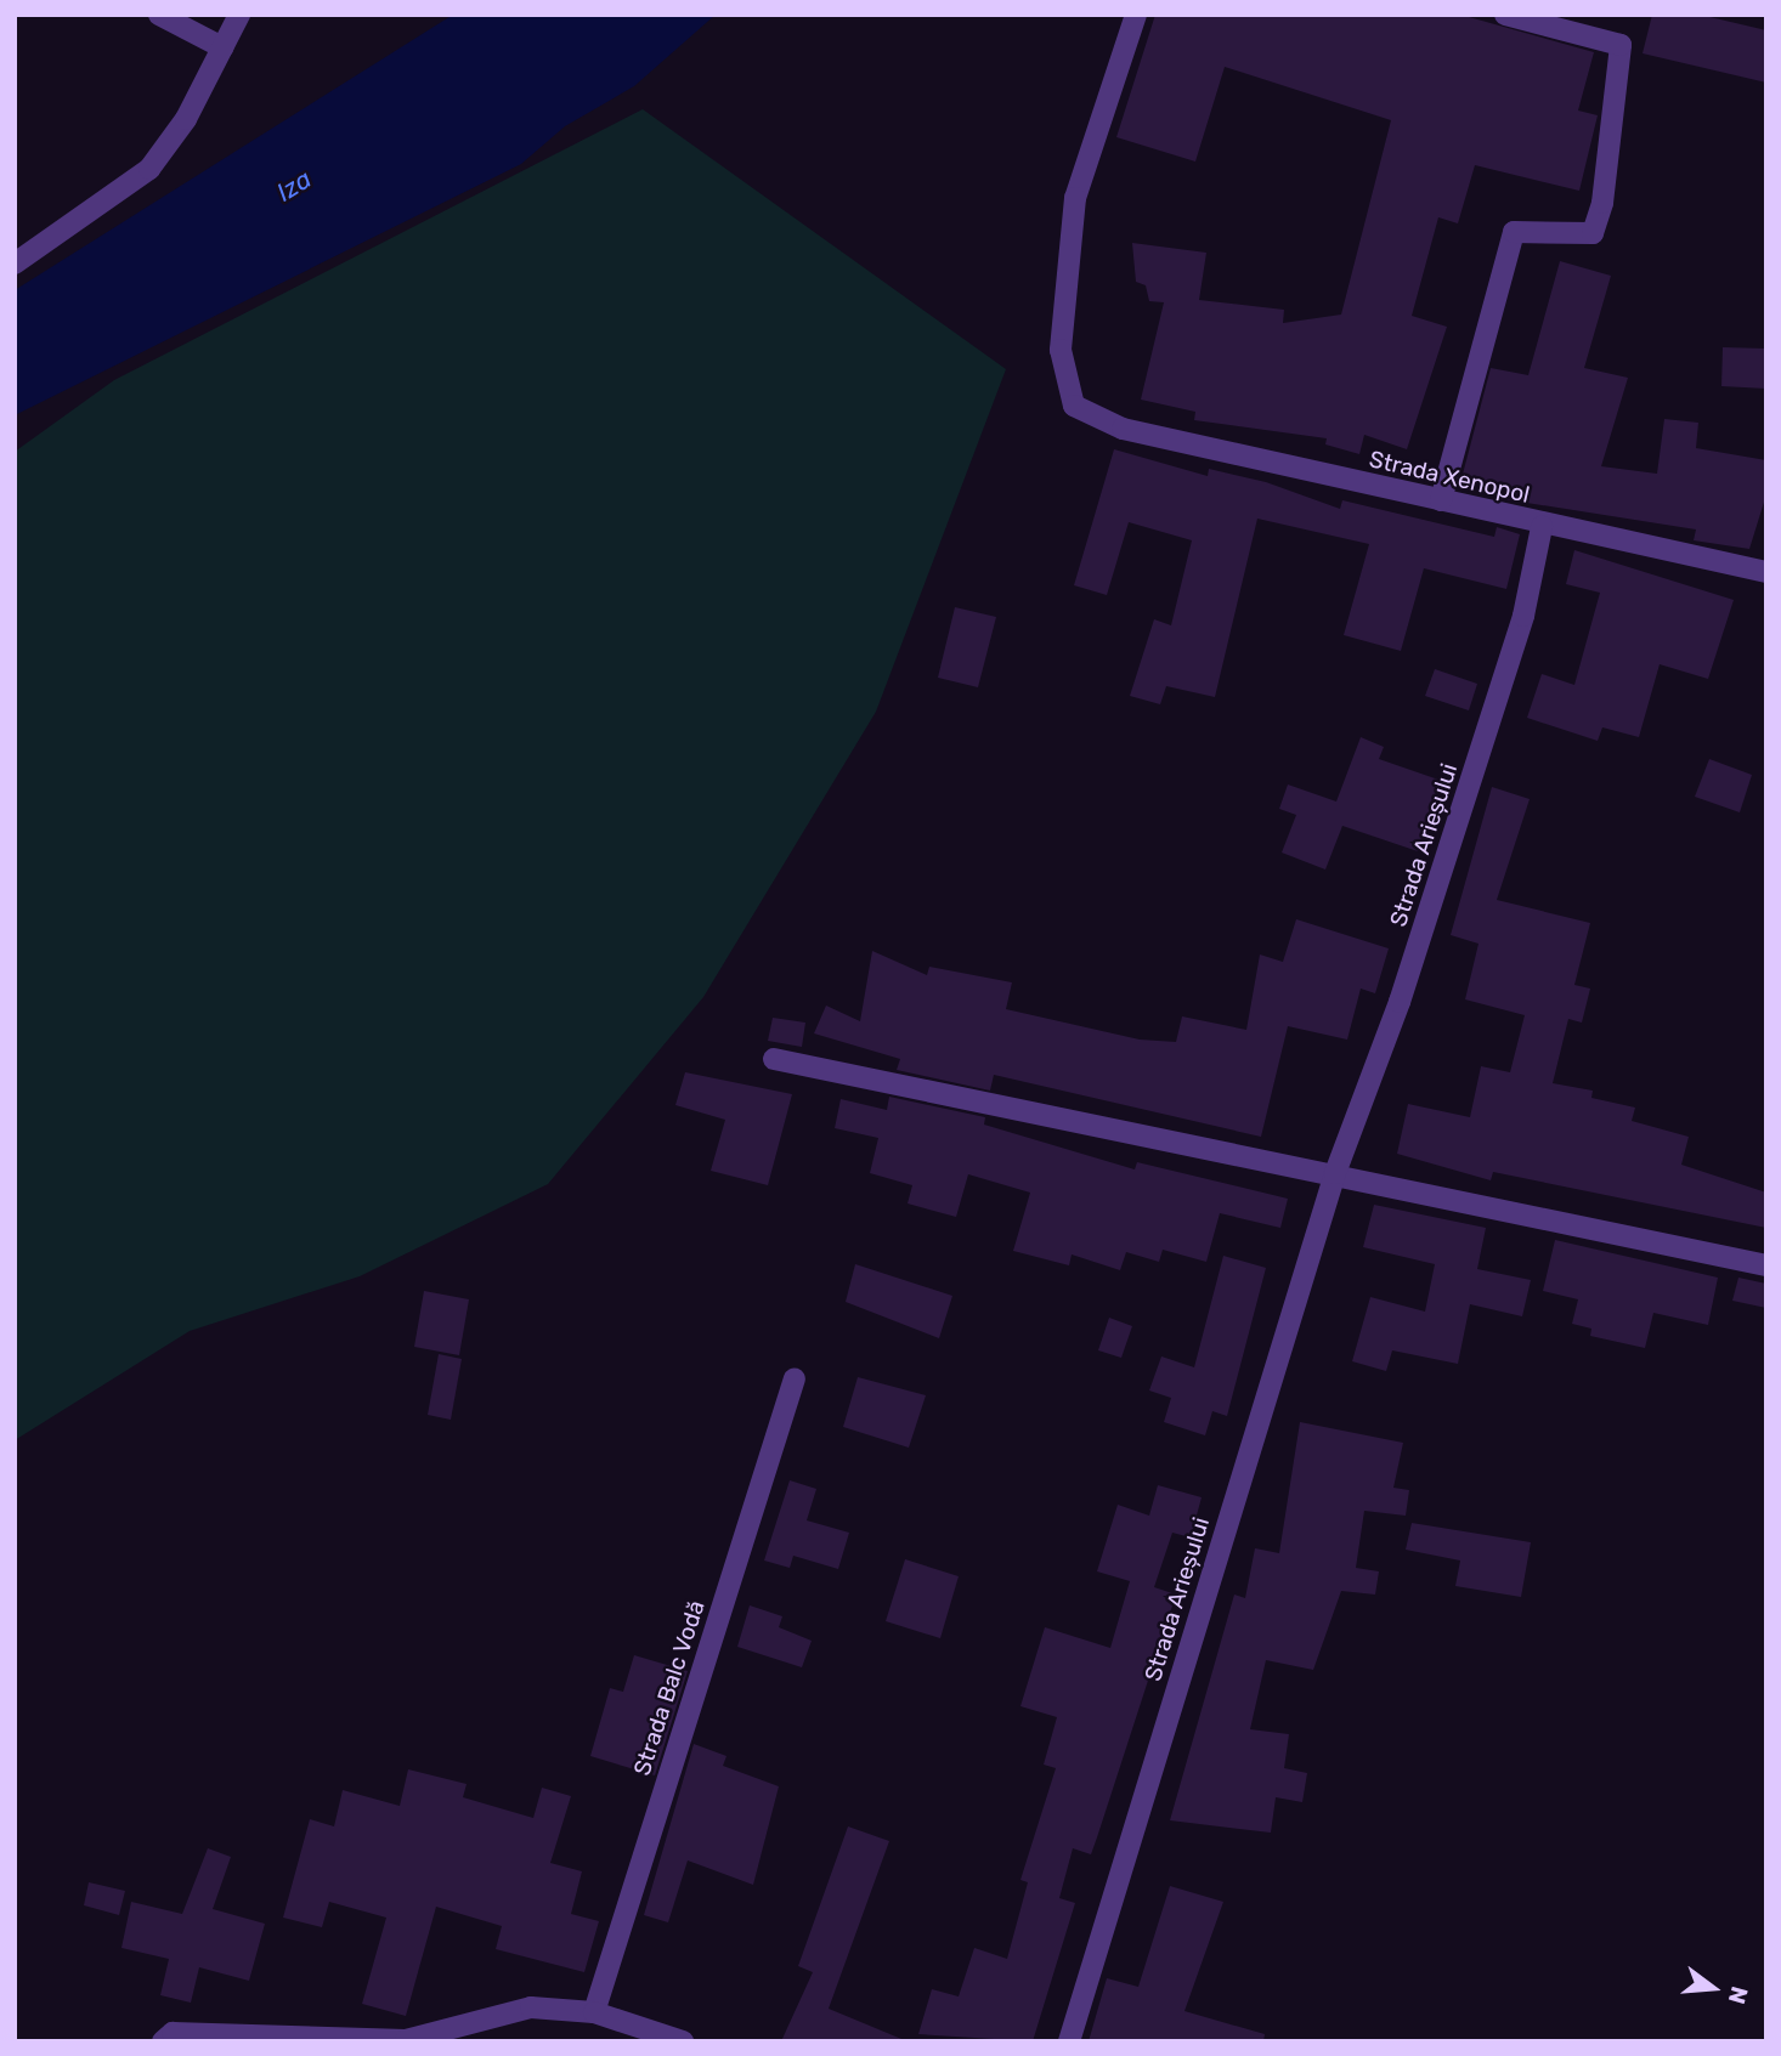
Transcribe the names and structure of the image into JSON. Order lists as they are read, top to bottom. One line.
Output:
{"streets":{"street":["Strada Xenopol","Strada Arieșului","Strada Balc Vodă"]},"crossings":[["Strada Xenopol","Strada Arieșului"]],"water":["Iza"],"north":"right"}
